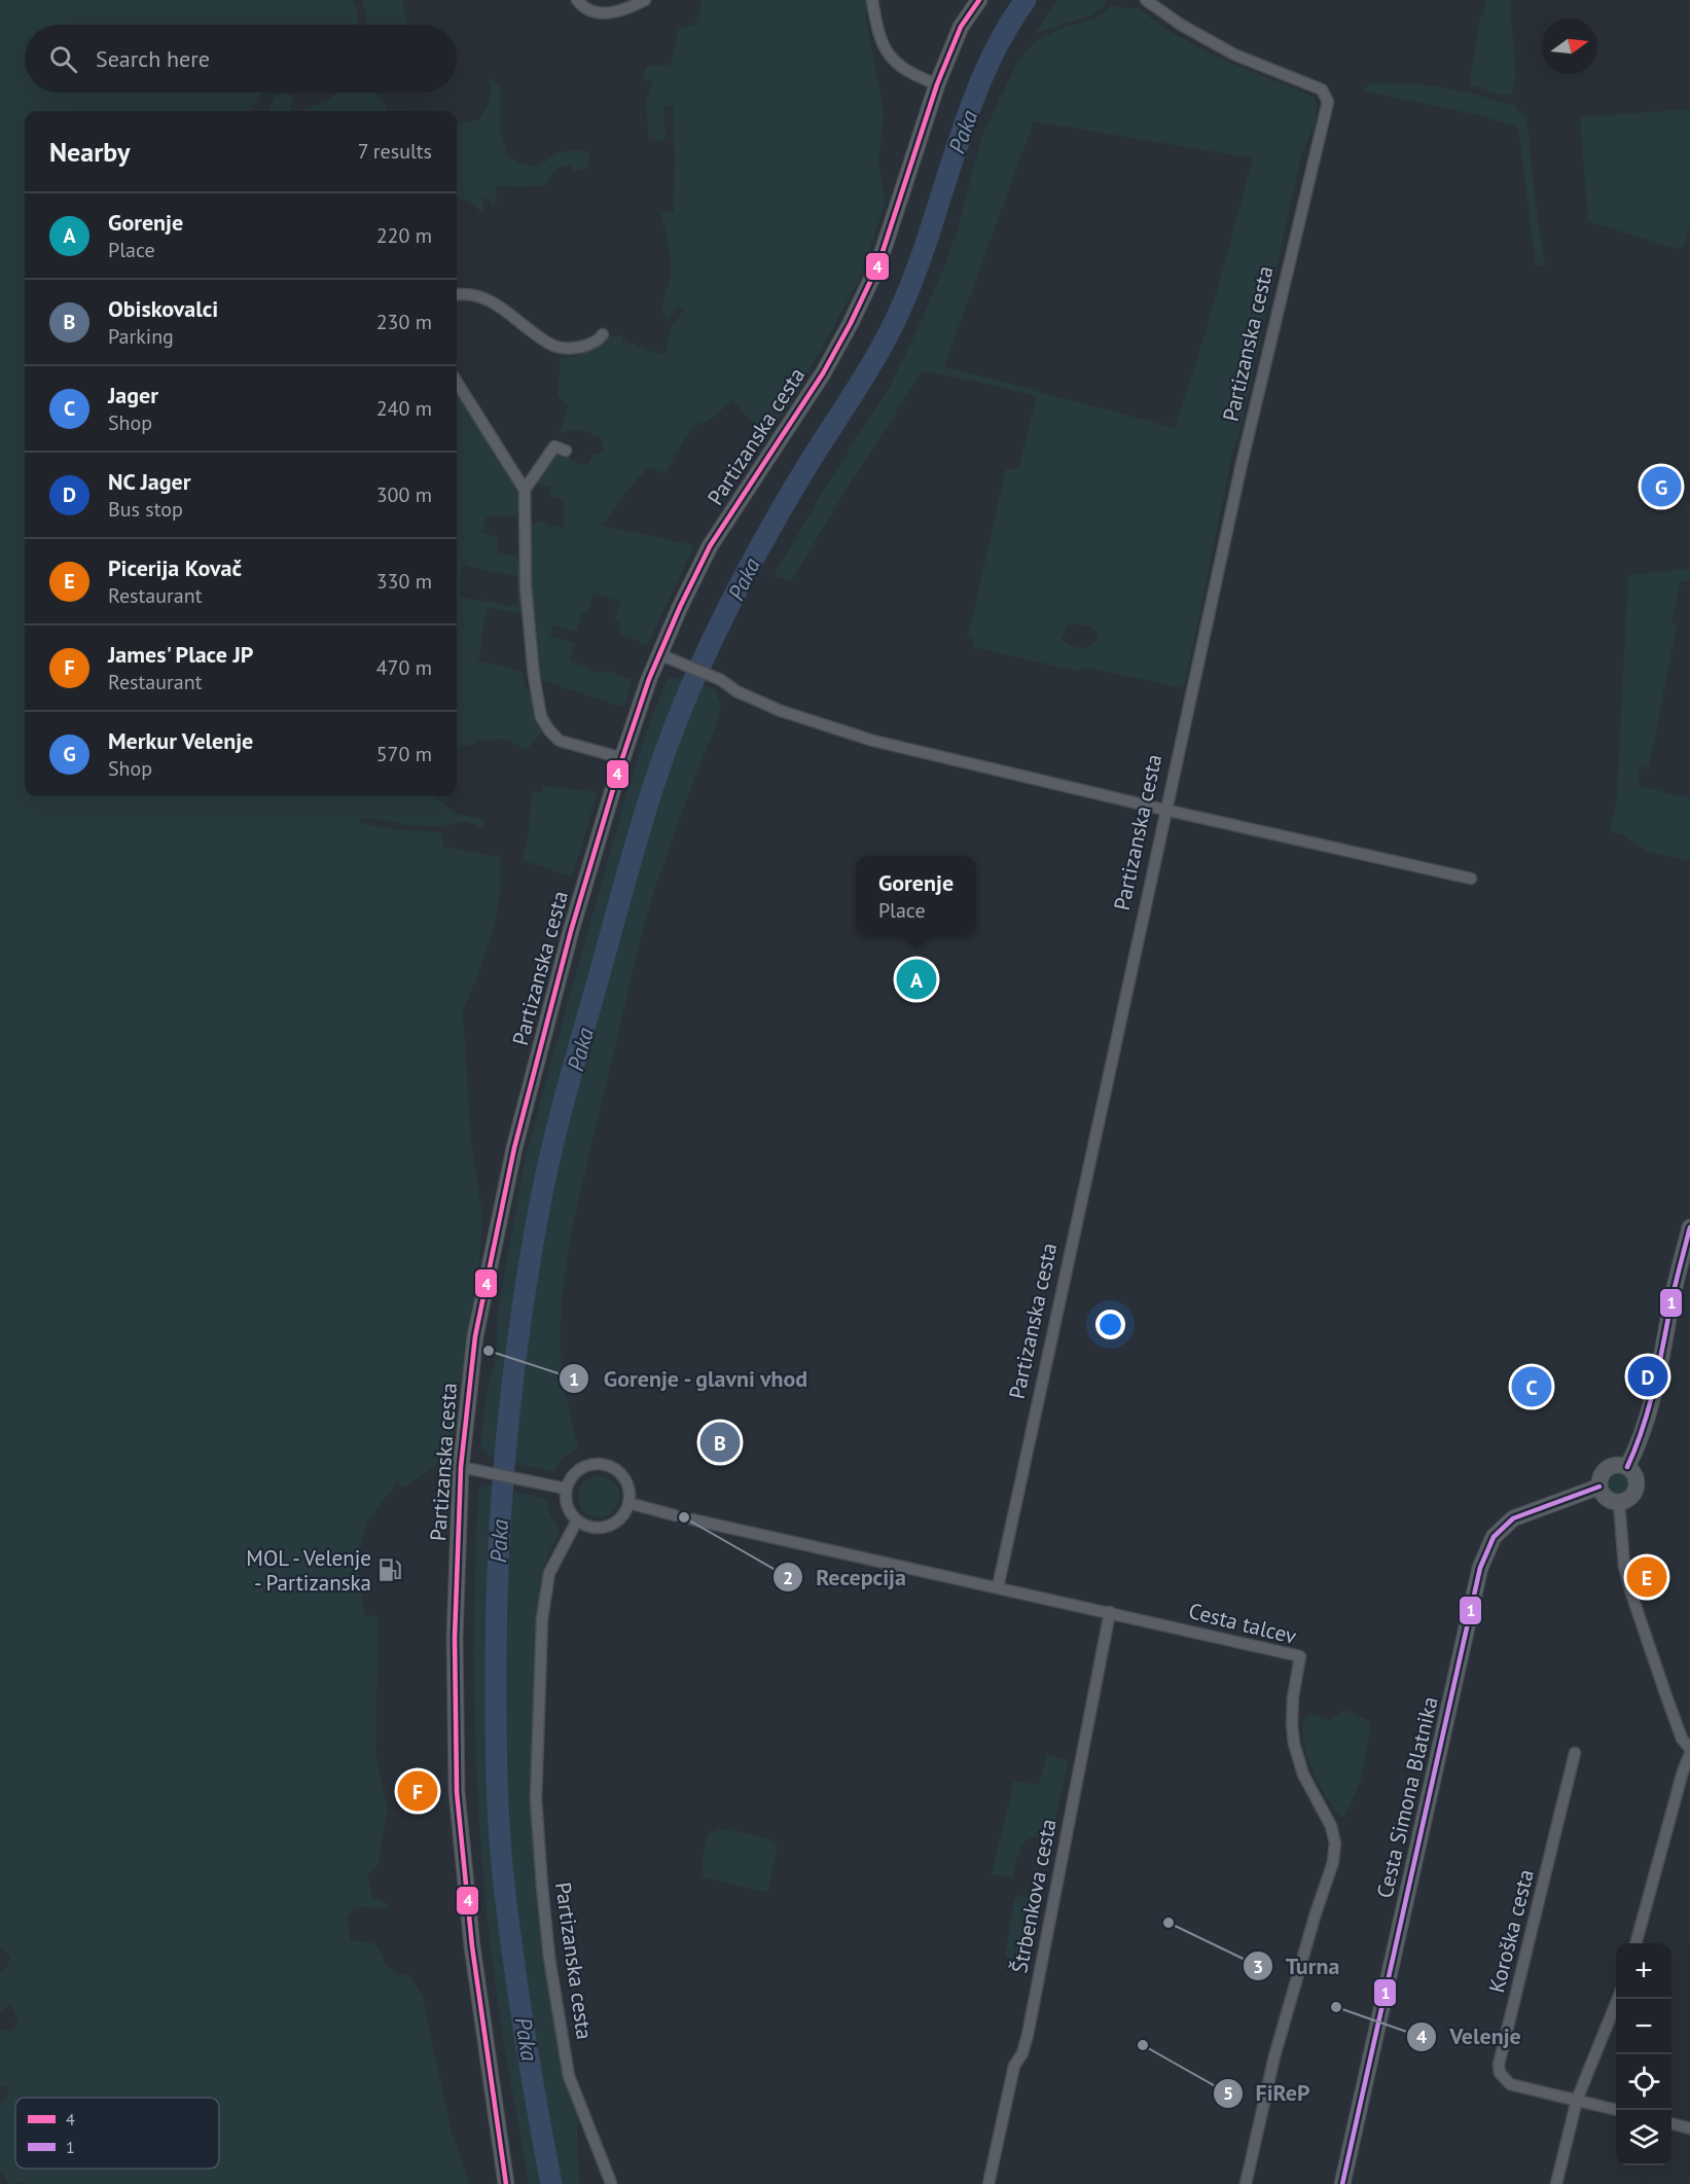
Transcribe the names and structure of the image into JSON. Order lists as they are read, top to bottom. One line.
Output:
{"streets":{"main road":["Partizanska cesta","Cesta Simona Blatnika"],"street":["Cesta talcev","Štrbenkova cesta","Koroška cesta"]},"crossings":[["Cesta talcev","Štrbenkova cesta"]],"water":["Paka"],"places":{"other":["Gorenje - glavni vhod","Recepcija","Turna","Velenje","FiReP"],"fuel station":["MOL - Velenje - Partizanska"]},"lines":["transit line 4","transit line 1"],"legend":["4","1"],"north":"right","page":{"search":"Search here","heading":["Nearby","7 results"],"list":[{"mark":"A","name":"Gorenje","note":"Place","value":"220 m"},{"mark":"B","name":"Obiskovalci","note":"Parking","value":"230 m"},{"mark":"C","name":"Jager","note":"Shop","value":"240 m"},{"mark":"D","name":"NC Jager","note":"Bus stop","value":"300 m"},{"mark":"E","name":"Picerija Kovač","note":"Restaurant","value":"330 m"},{"mark":"F","name":"James' Place JP","note":"Restaurant","value":"470 m"},{"mark":"G","name":"Merkur Velenje","note":"Shop","value":"570 m"}],"pins":["G","A","D","C","B","E","F"],"popup":["Gorenje","Place"],"map_buttons":["+","−"]}}
